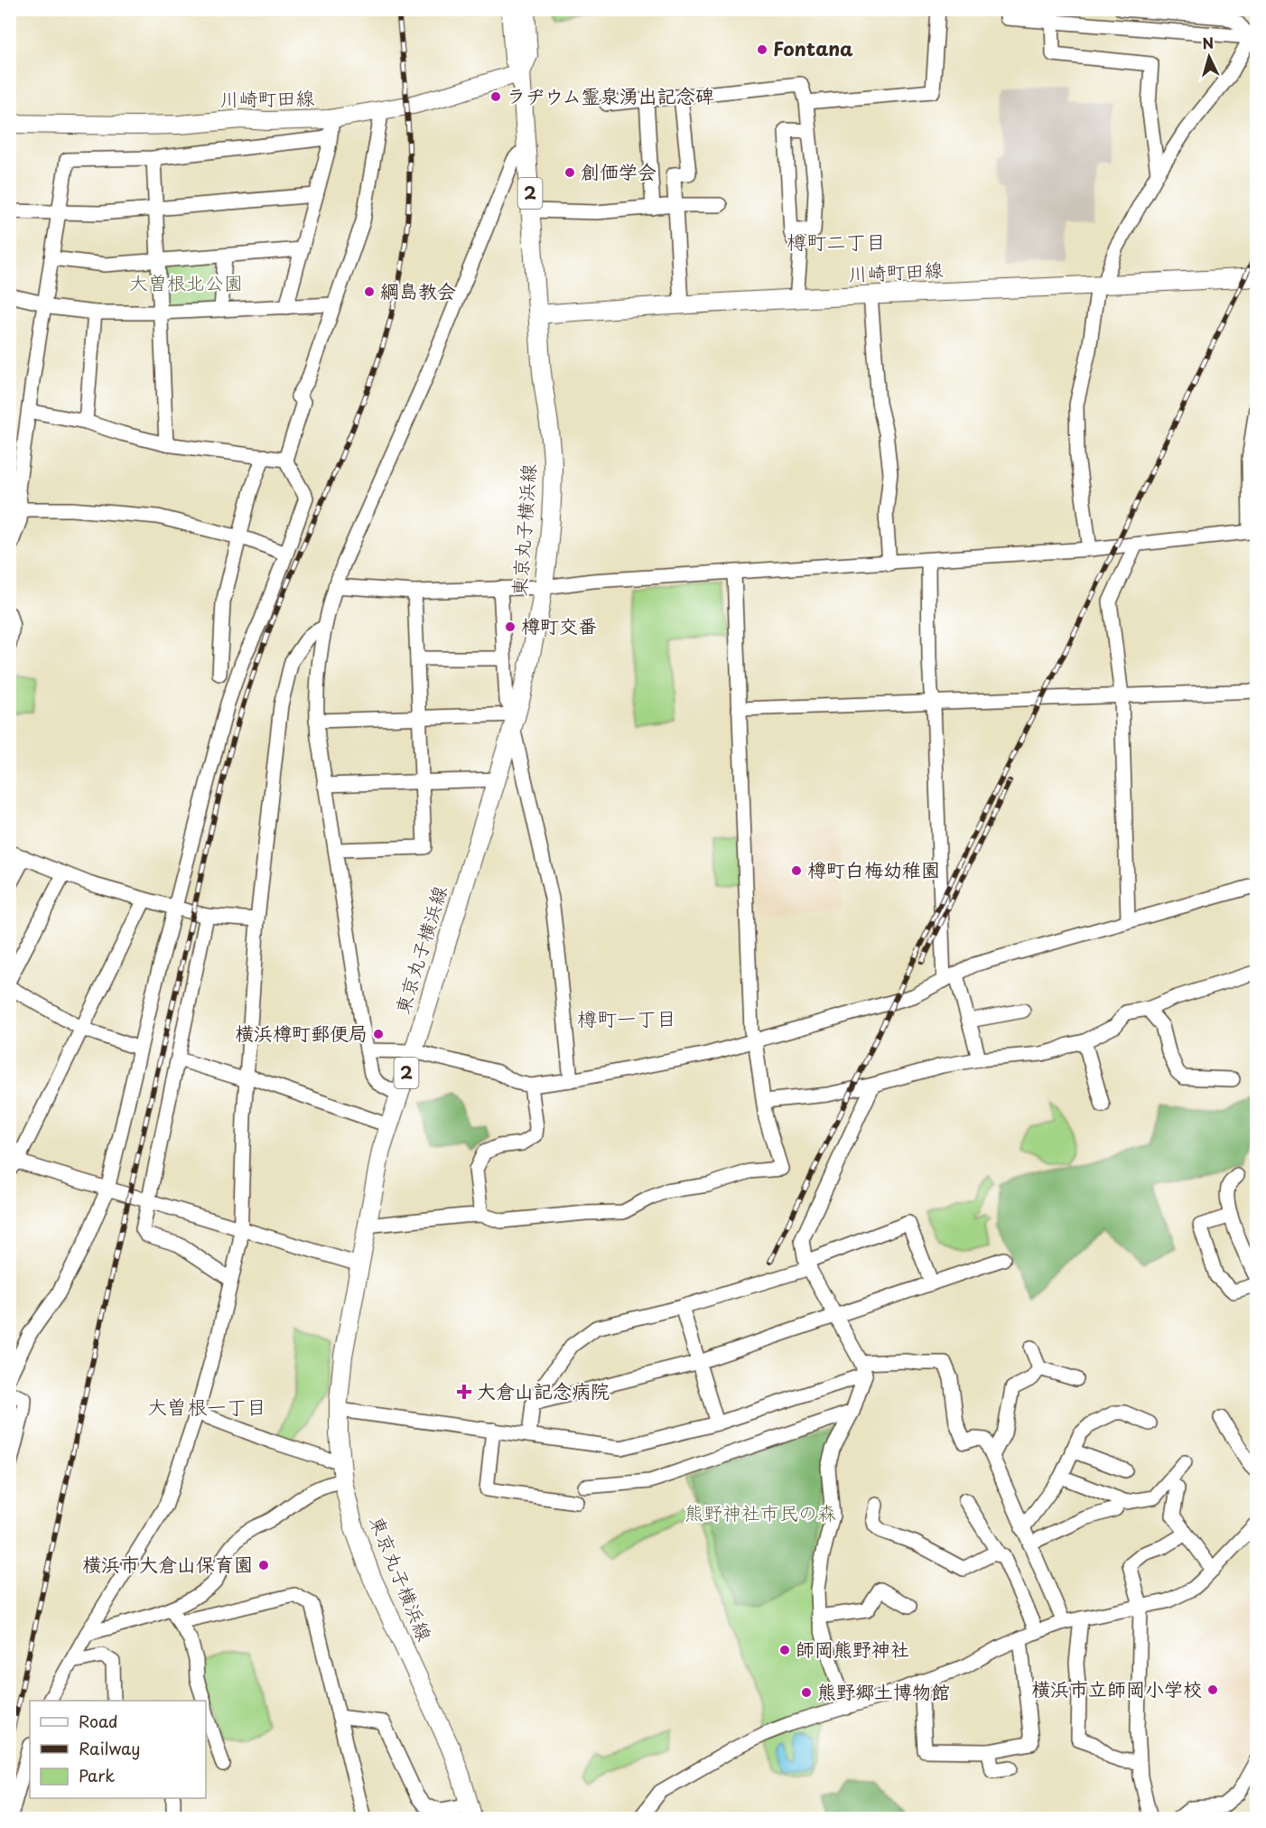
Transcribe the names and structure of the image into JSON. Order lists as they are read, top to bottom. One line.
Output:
{"streets":{"main road":["川崎町田線","2","東京丸子横浜線"]},"crossings":[["川崎町田線","東京丸子横浜線"]],"districts":["樽町二丁目","樽町一丁目","大曽根一丁目"],"parks":["大曽根北公園","熊野神社市民の森"],"places":{"other":["Fontana","ラヂウム霊泉湧出記念碑","創価学会","綱島教会","樽町交番","樽町白梅幼稚園","横浜樽町郵便局","横浜市大倉山保育園","師岡熊野神社","横浜市立師岡小学校","熊野郷土博物館"],"health":["大倉山記念病院"]},"legend":["Road","Railway","Park"],"north":"top"}
